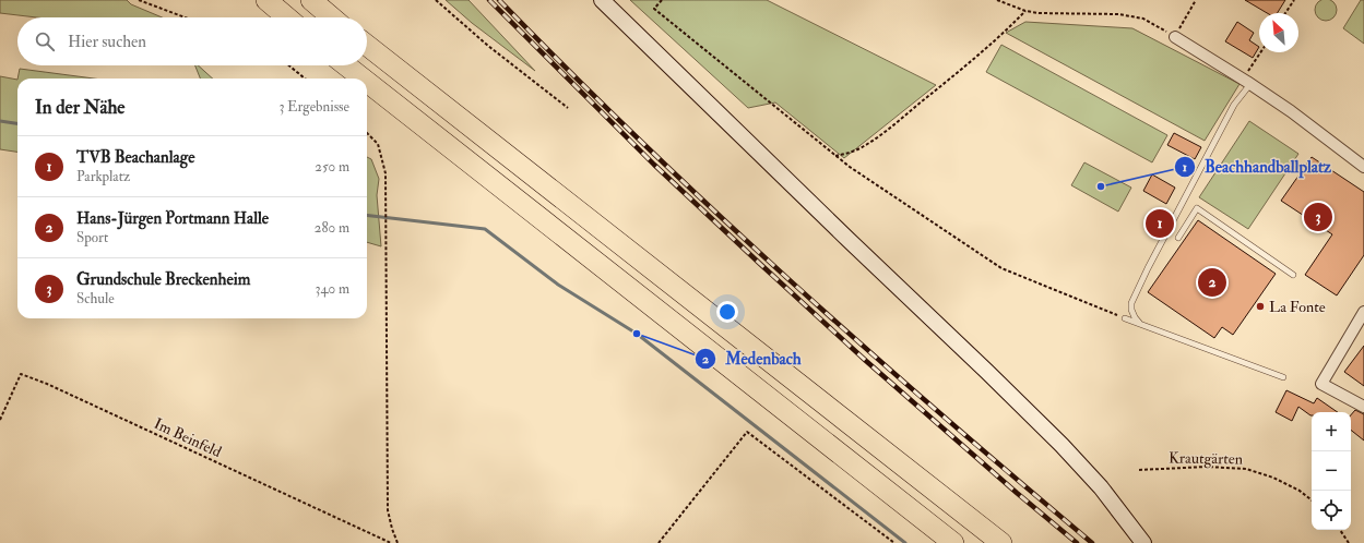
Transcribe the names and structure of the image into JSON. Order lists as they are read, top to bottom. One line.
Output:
{"streets":{"path":["Im Beinfeld","Krautgärten"]},"places":["Beachhandballplatz","La Fonte","Medenbach"],"north":"top left","page":{"search":"Hier suchen","heading":["In der Nähe","3 Ergebnisse"],"list":[{"mark":"1","name":"TVB Beachanlage","note":"Parkplatz","value":"250 m"},{"mark":"2","name":"Hans-Jürgen Portmann Halle","note":"Sport","value":"280 m"},{"mark":"3","name":"Grundschule Breckenheim","note":"Schule","value":"340 m"}],"pins":["3","1","2"],"map_buttons":["+","−"]}}
